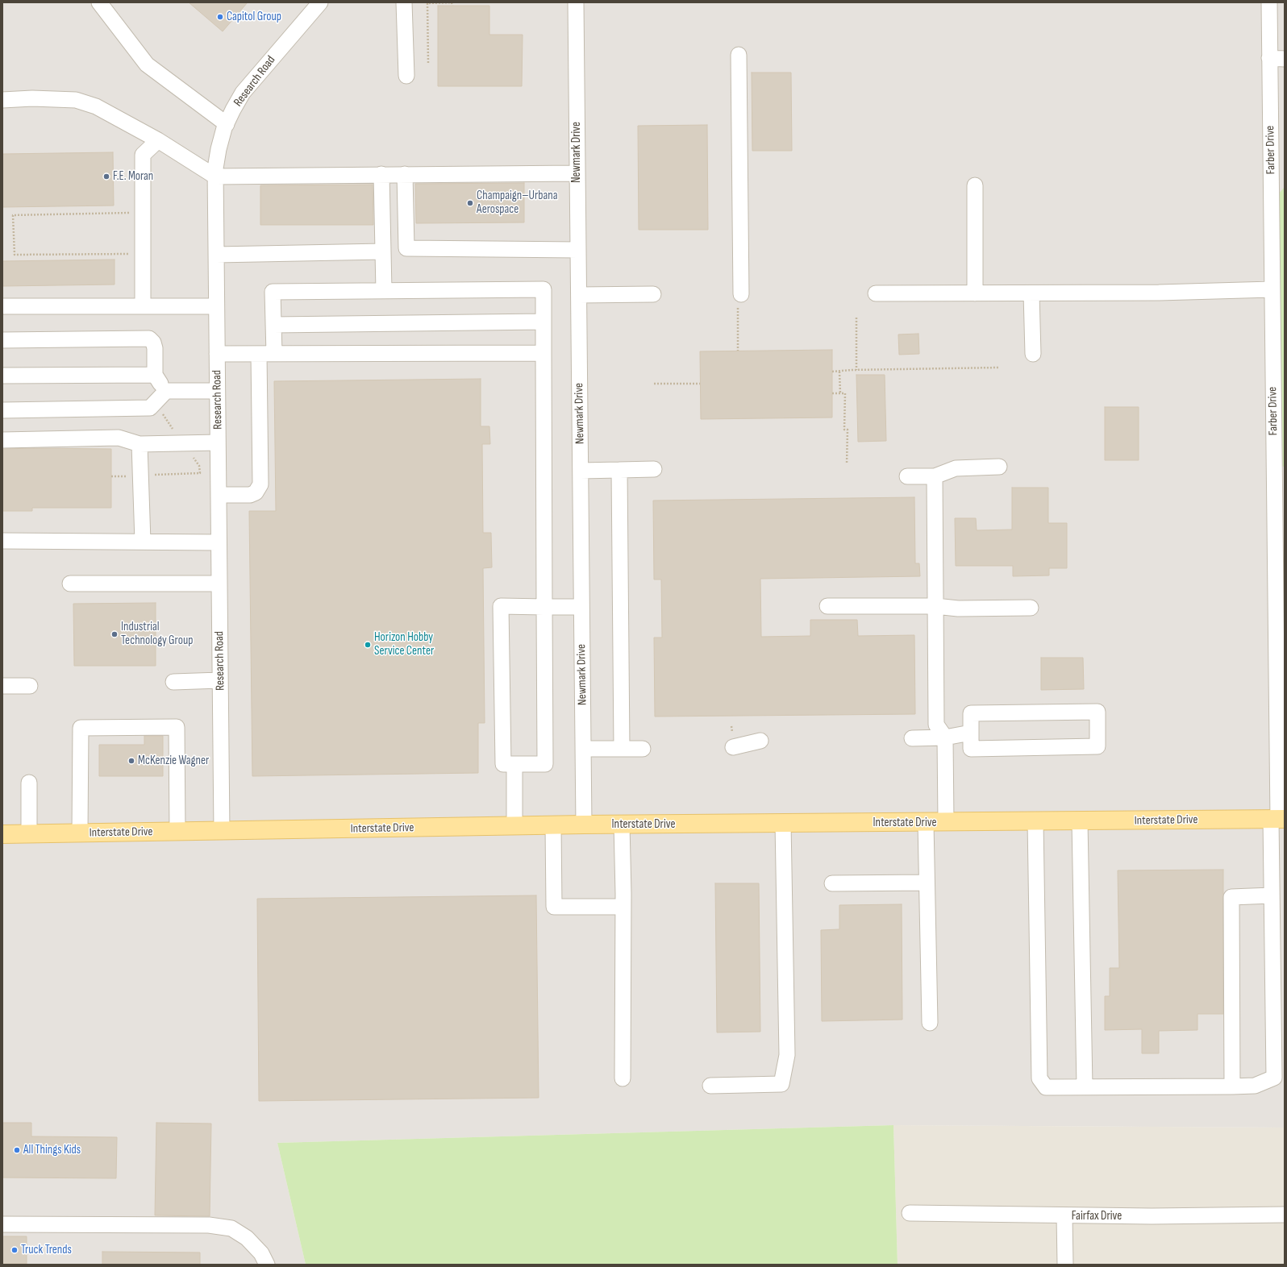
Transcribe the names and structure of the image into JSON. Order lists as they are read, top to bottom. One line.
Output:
{"streets":{"main road":["Interstate Drive"],"street":["Research Road","Farber Drive","Newmark Drive","Fairfax Drive"]},"crossings":[["Research Road","Interstate Drive"],["Farber Drive","Interstate Drive"],["Newmark Drive","Interstate Drive"]],"places":["Capitol Group","F.E. Moran","Champaign–Urbana Aerospace","Industrial Technology Group","Horizon Hobby Service Center","McKenzie Wagner","All Things Kids","Truck Trends"]}
